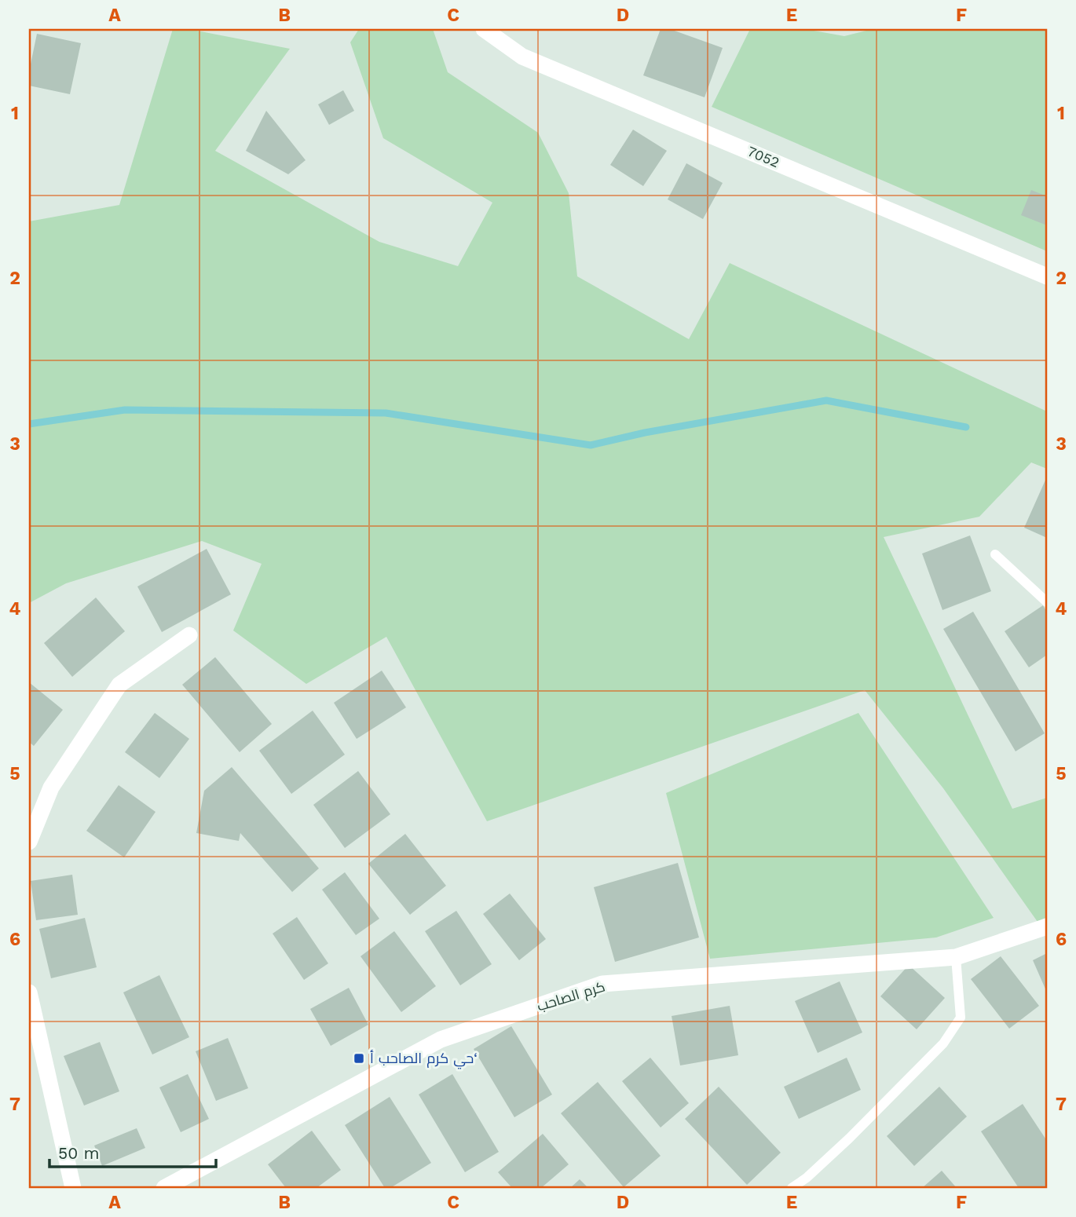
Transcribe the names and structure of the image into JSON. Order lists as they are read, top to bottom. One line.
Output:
{"streets":{"street":["7052","كرم الصاحب"]},"places":{"transit":["حي كرم الصاحب أ‘"]},"scale_bar":"50 m","grid":{"columns":["A","B","C","D","E","F"],"rows":["1","2","3","4","5","6","7"]}}
